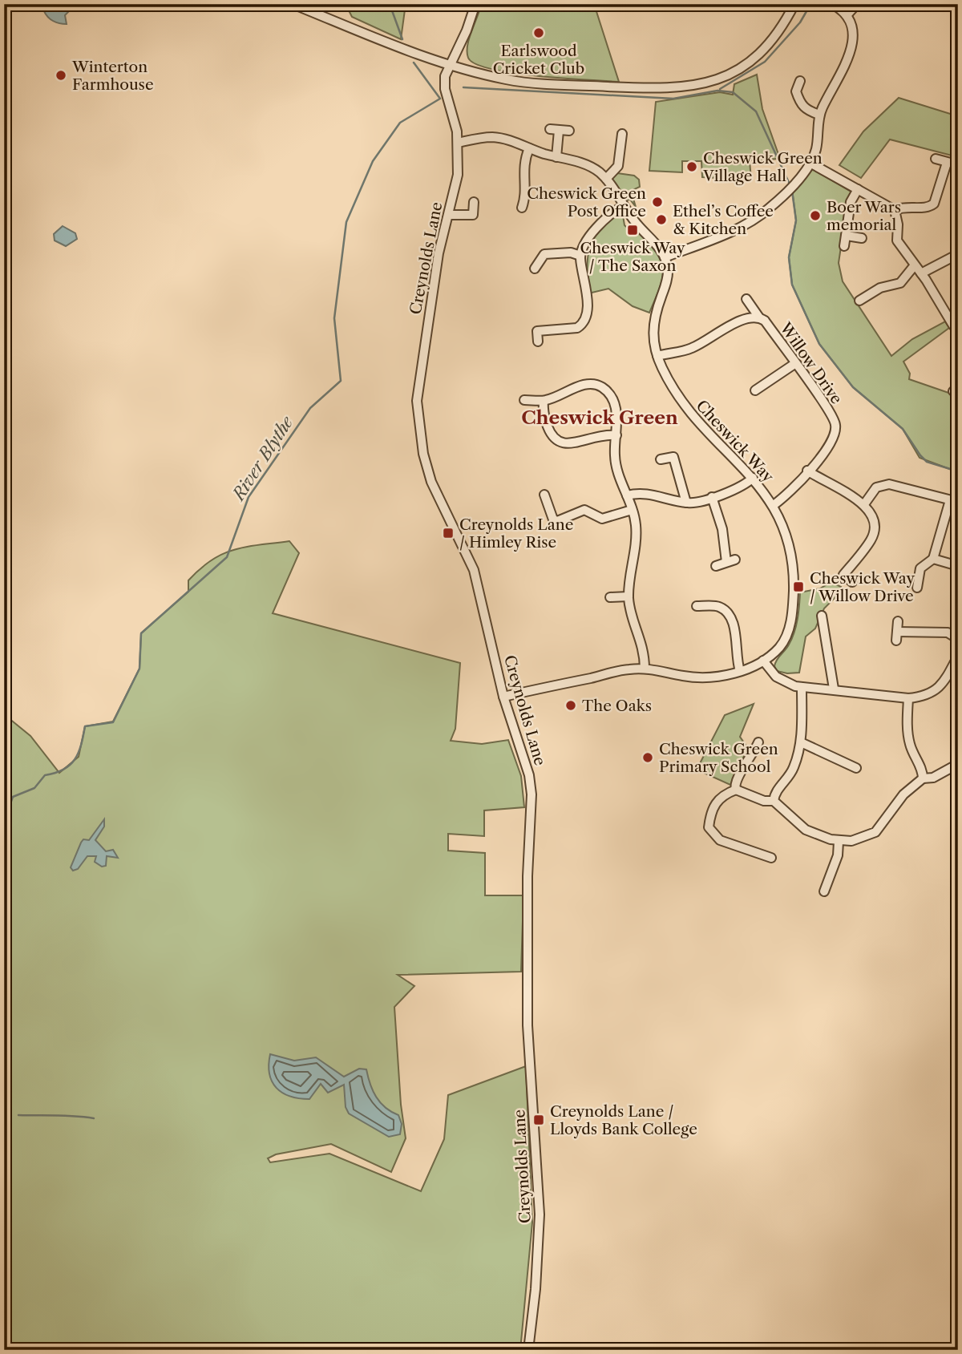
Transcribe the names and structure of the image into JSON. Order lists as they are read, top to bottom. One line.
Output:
{"streets":{"street":["Creynolds Lane","Willow Drive","Cheswick Way"]},"crossings":[["Creynolds Lane","Cheswick Way"],["Willow Drive","Cheswick Way"]],"districts":["Cheswick Green"],"water":["River Blythe"],"places":{"other":["Earlswood Cricket Club","Winterton Farmhouse","Cheswick Green Village Hall","Cheswick Green Post Office","Boer Wars memorial","Ethel’s Coffee & Kitchen","The Oaks","Cheswick Green Primary School"],"transit":["Cheswick Way / The Saxon","Creynolds Lane / Himley Rise","Cheswick Way / Willow Drive","Creynolds Lane / Lloyds Bank College"]}}
